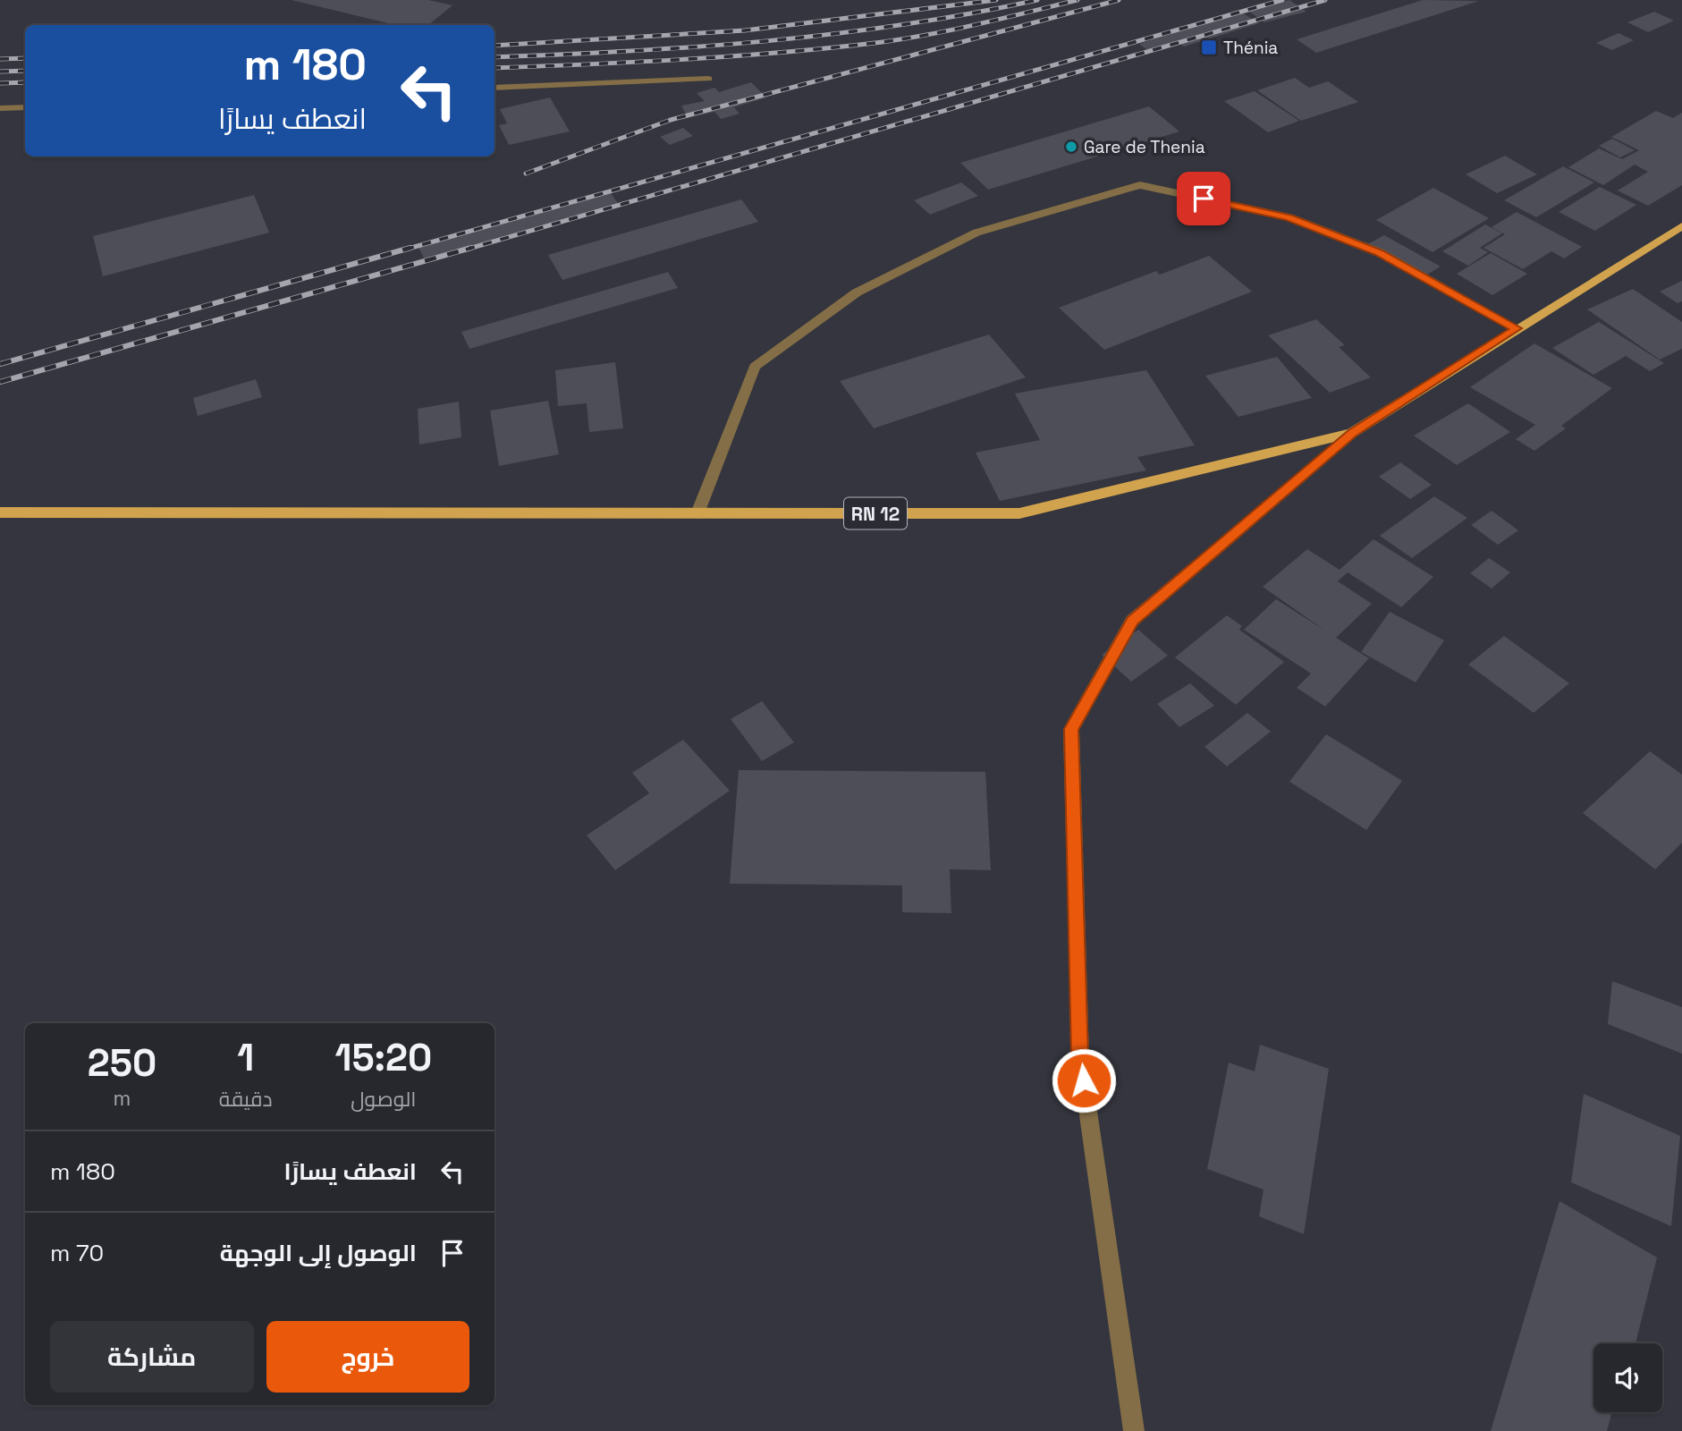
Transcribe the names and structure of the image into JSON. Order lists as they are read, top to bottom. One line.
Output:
{"streets":{"main road":["RN 12"]},"places":{"transit":["Thénia"],"other":["Gare de Thenia"]},"page":{"turn":["180 m","انعطف يسارًا"],"eta":["15:20","الوصول","1","دقيقة","250","m"],"list":[{"name":"انعطف يسارًا","value":"180 m"},{"name":"الوصول إلى الوجهة","value":"70 m"}],"buttons":["خروج","مشاركة"]}}
